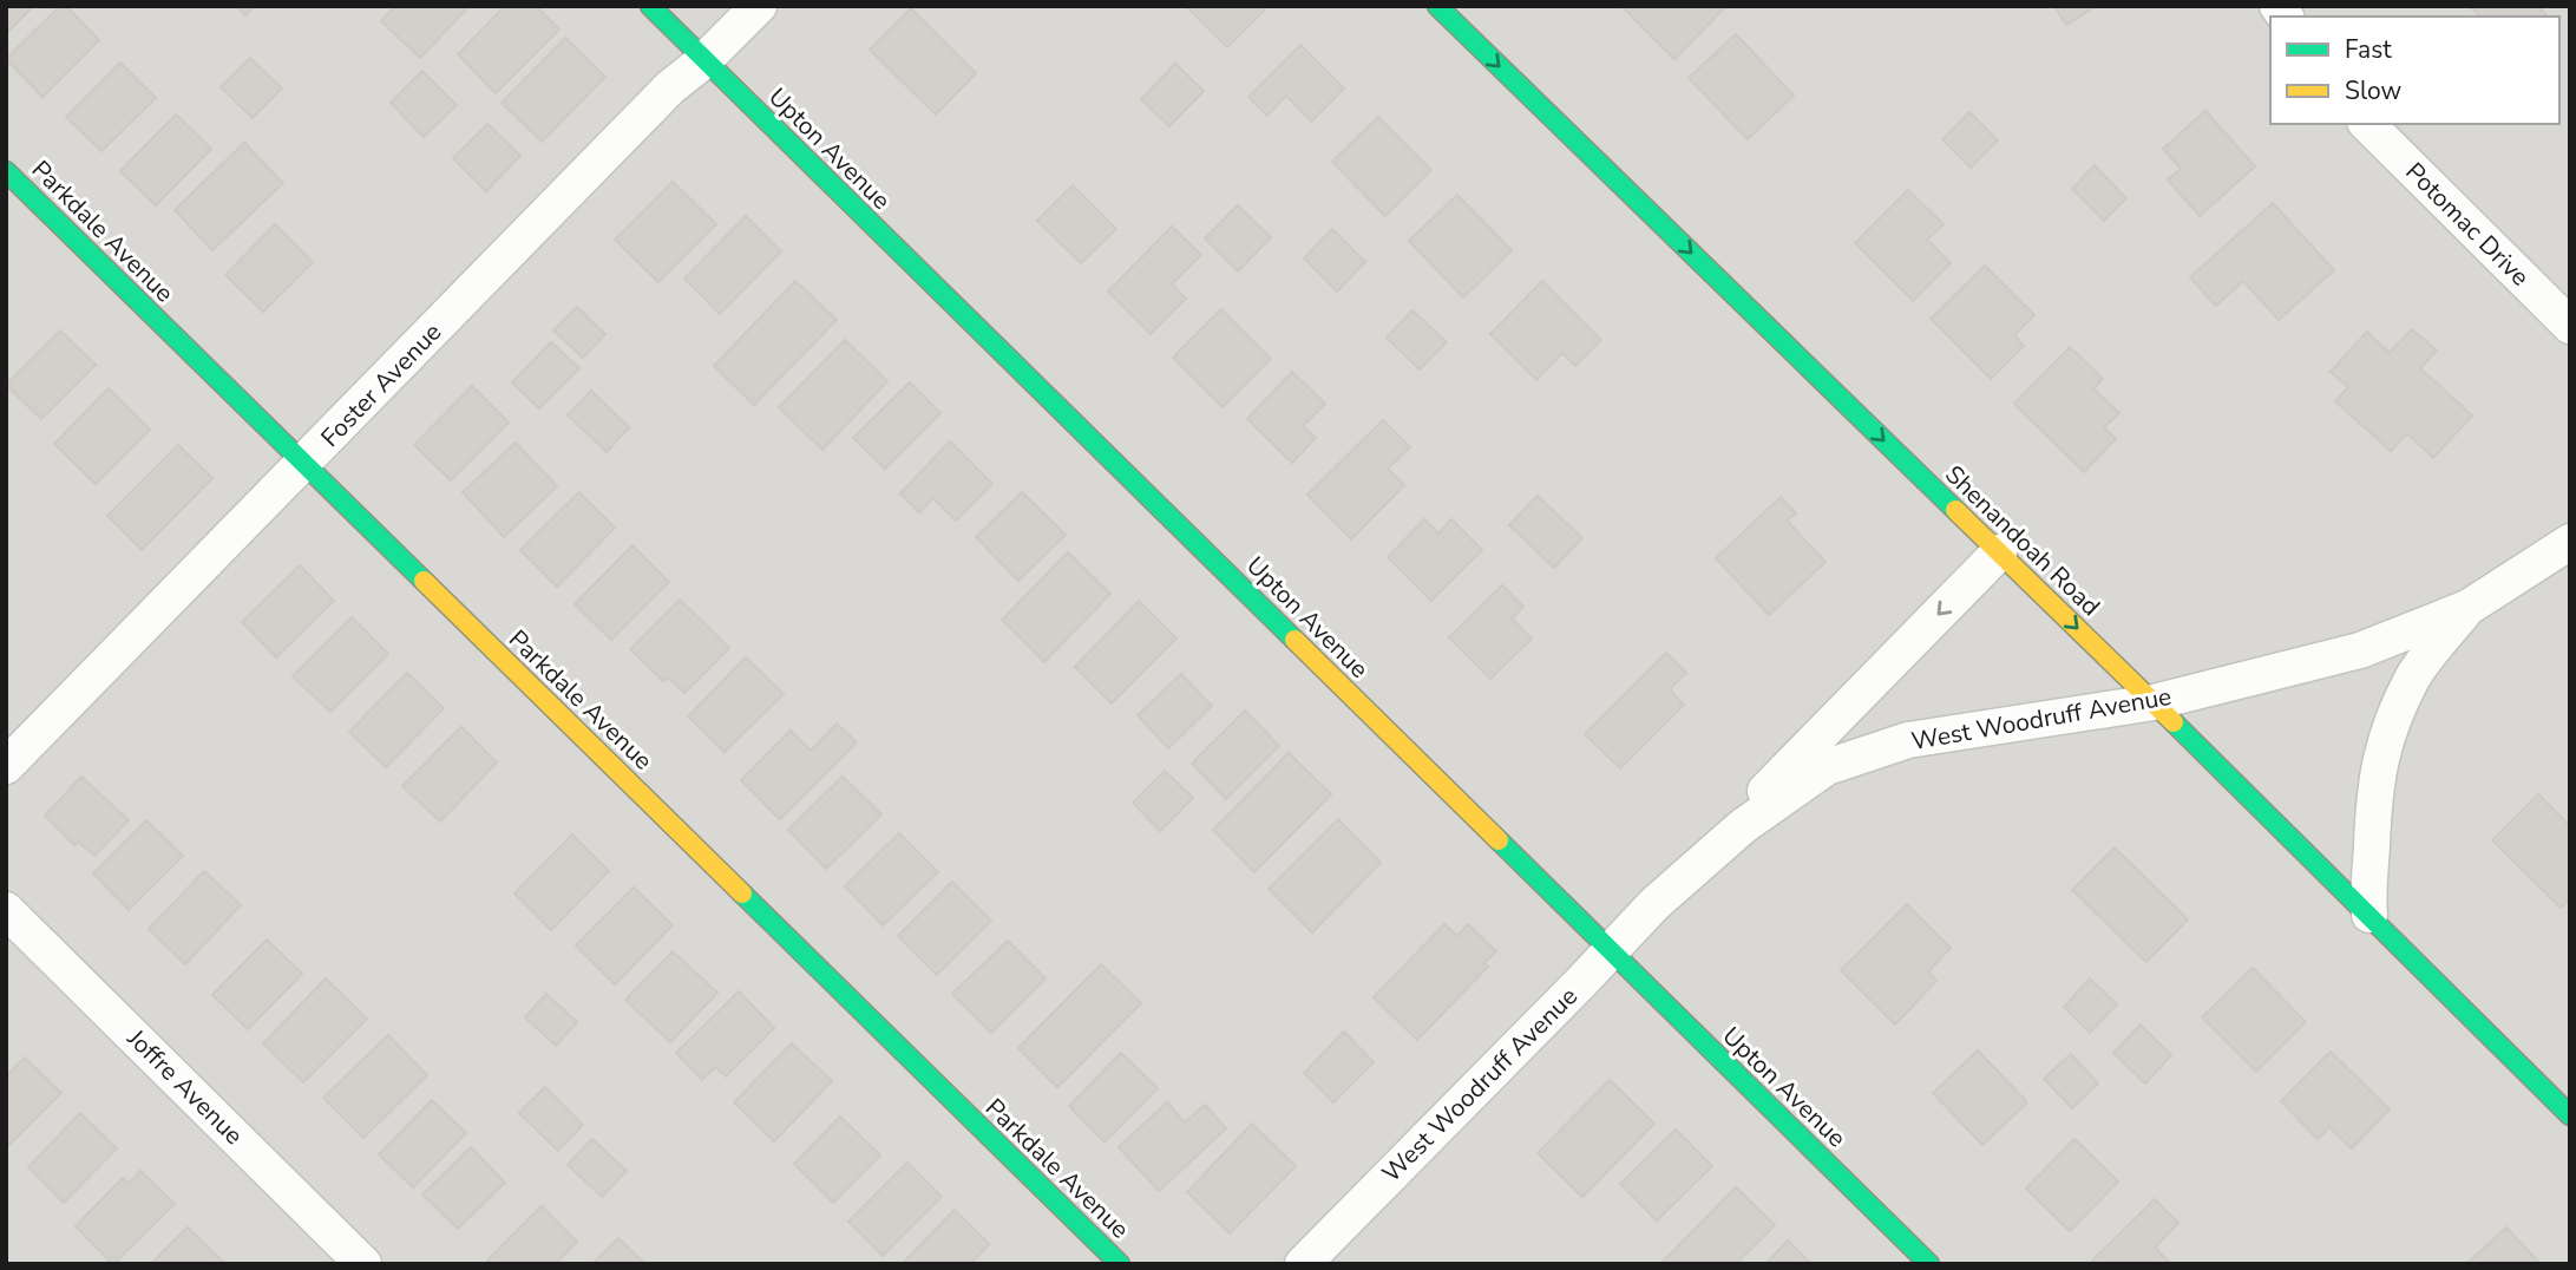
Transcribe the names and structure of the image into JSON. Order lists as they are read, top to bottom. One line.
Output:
{"streets":{"street":["Upton Avenue","Potomac Drive","Parkdale Avenue","Foster Avenue","Shenandoah Road","West Woodruff Avenue","Joffre Avenue"]},"crossings":[["Upton Avenue","Foster Avenue"],["Upton Avenue","West Woodruff Avenue"],["Parkdale Avenue","Foster Avenue"],["Shenandoah Road","West Woodruff Avenue"]],"one_way":["Shenandoah Road"],"legend":["Fast","Slow"]}
